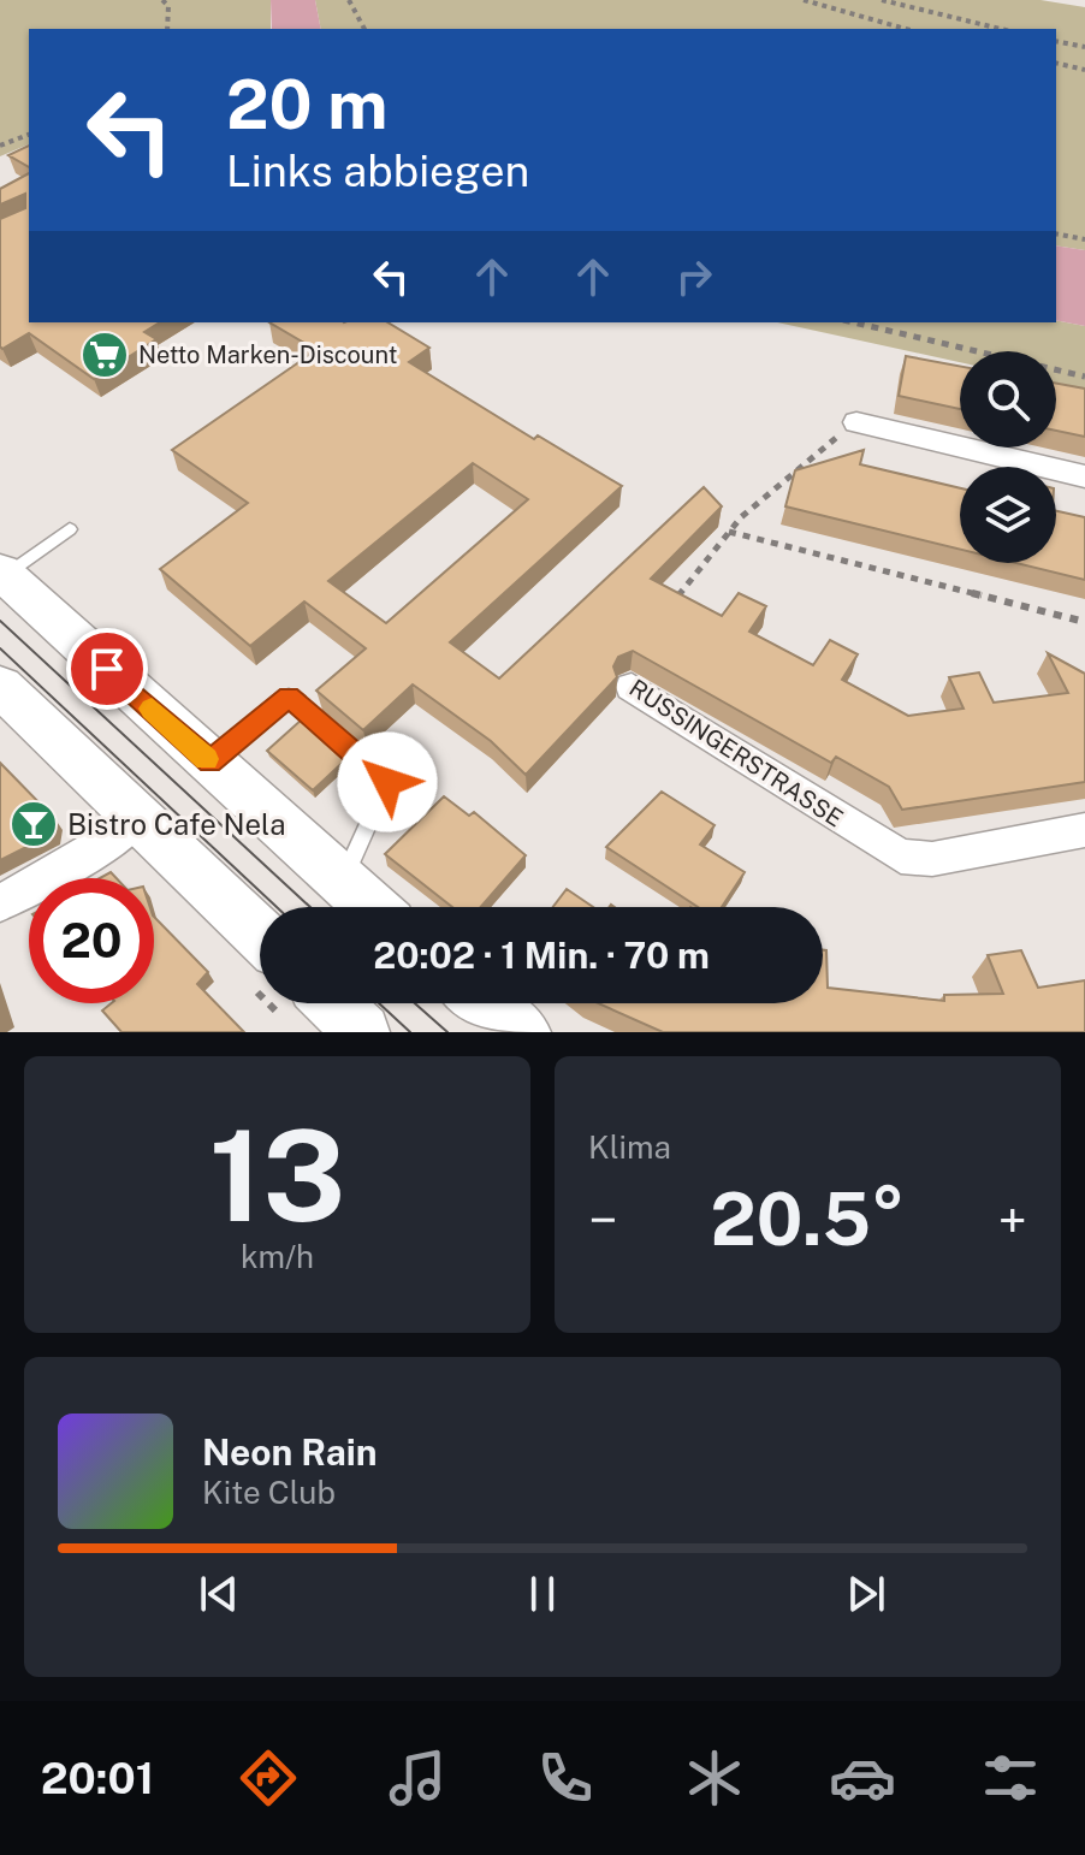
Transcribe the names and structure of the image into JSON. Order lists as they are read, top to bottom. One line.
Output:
{"streets":{"street":["RUSSINGERSTRASSE"]},"places":{"supermarket":["Netto Marken-Discount"],"bar":["Bistro Cafe Nela"]},"page":{"turn":["20 m","Links abbiegen"],"limit":"20","trip":"20:02 · 1 Min. · 70 m","tile":[["13","km/h"],"Klima"],"heat":["−","20.5°","+"],"song":["Neon Rain","Kite Club"],"tabs":"20:01"}}
